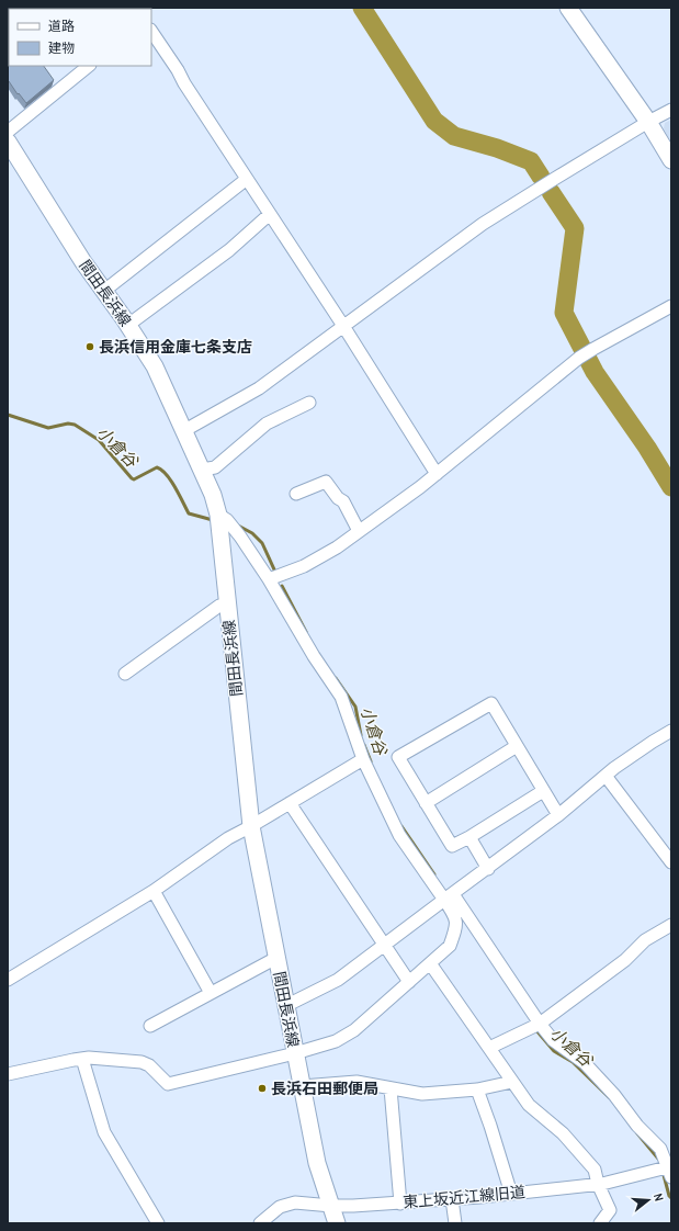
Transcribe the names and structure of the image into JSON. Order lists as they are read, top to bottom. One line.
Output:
{"streets":{"main road":["間田長浜線"],"street":["東上坂近江線旧道"]},"crossings":[["間田長浜線","東上坂近江線旧道"]],"water":["小倉谷"],"places":["長浜信用金庫七条支店","長浜石田郵便局"],"legend":["道路","建物"],"north":"right"}
